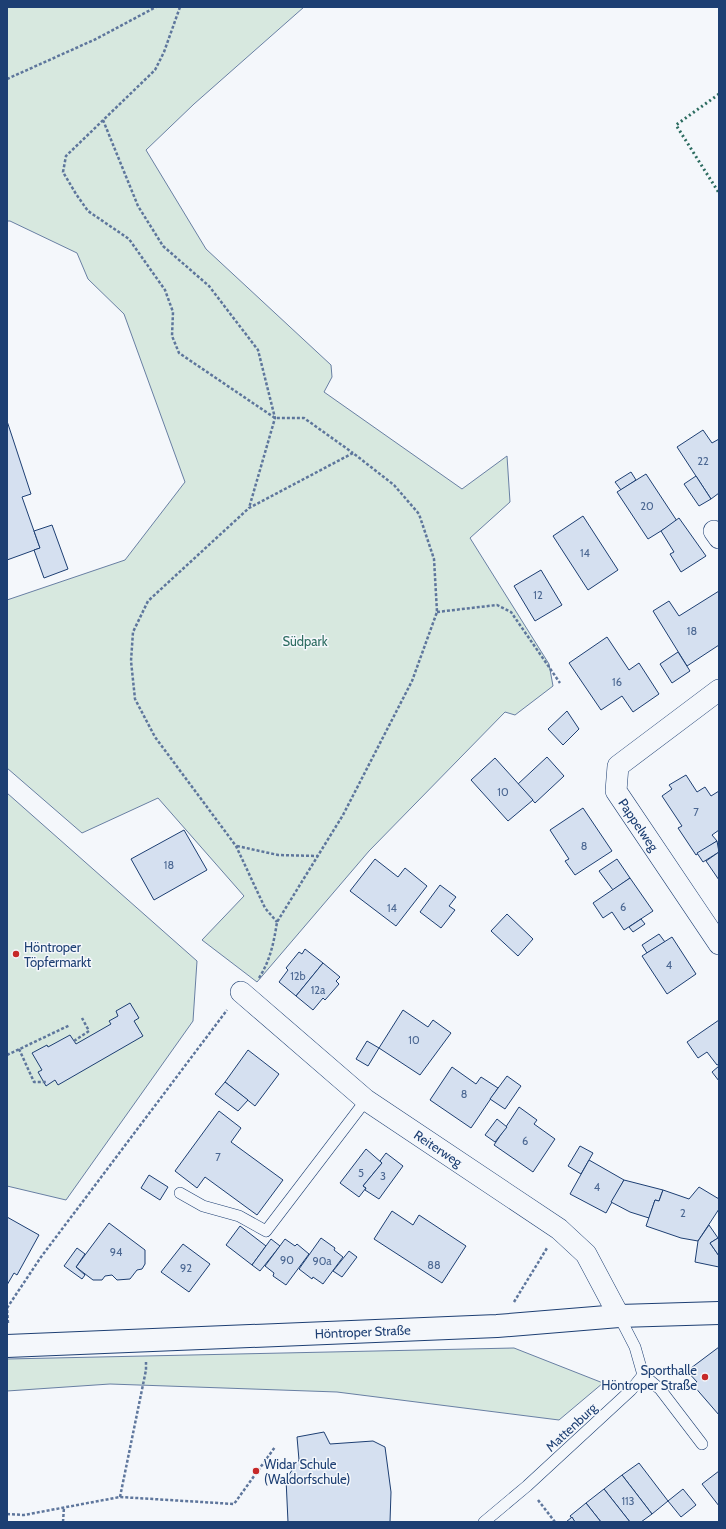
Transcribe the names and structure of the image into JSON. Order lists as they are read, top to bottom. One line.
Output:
{"streets":{"street":["Pappelweg","Reiterweg","Höntroper Straße"],"lane":["Mattenburg"]},"crossings":[["Reiterweg","Höntroper Straße"]],"parks":["Südpark"],"places":["Höntroper Töpfermarkt","Sporthalle Höntroper Straße","Widar Schule (Waldorfschule)"],"house_numbers":["22","20","14","12","18","16","10","7","8","18","6","14","4","12b","12a","10","8","6","7","5","3","4","2","94","90","90a","88","92","113"]}
